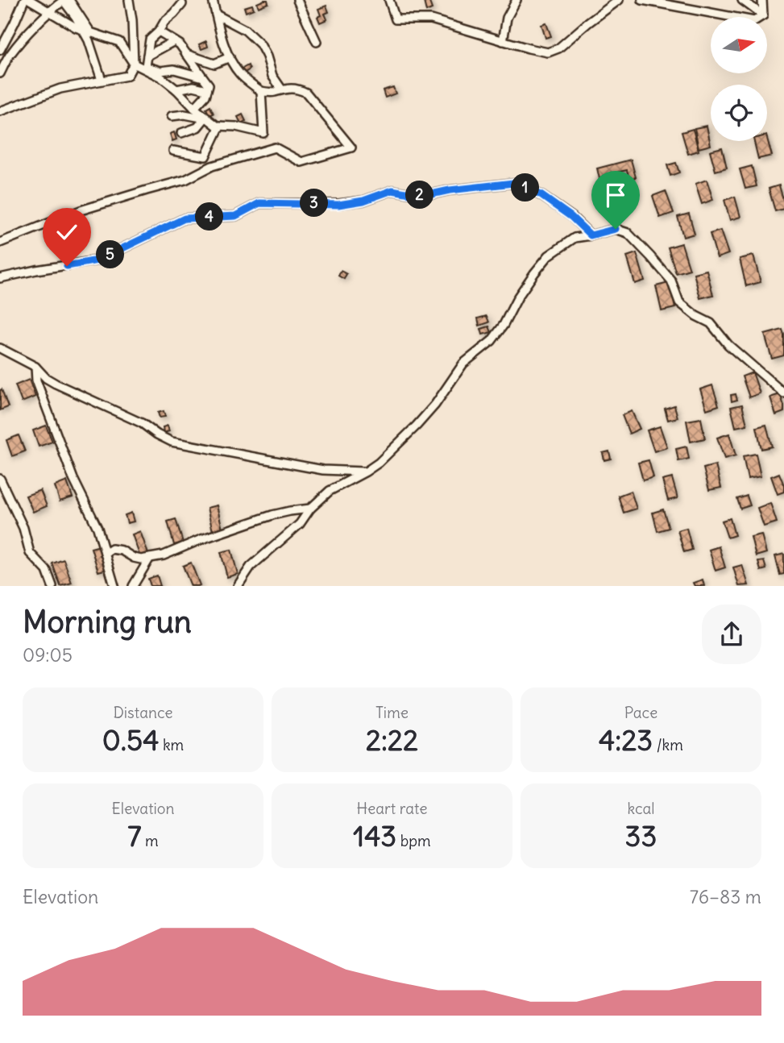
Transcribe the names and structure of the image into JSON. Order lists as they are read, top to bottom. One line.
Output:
{"north":"right","page":{"pins":["1","2","3","4","5"],"heading":["Morning run","09:05"],"stats":[["Distance","0.54 km"],["Time","2:22"],["Pace","4:23 /km"],["Elevation","7 m"],["Heart rate","143 bpm"],["kcal","33"]],"chart":["Elevation","76–83 m"]}}
